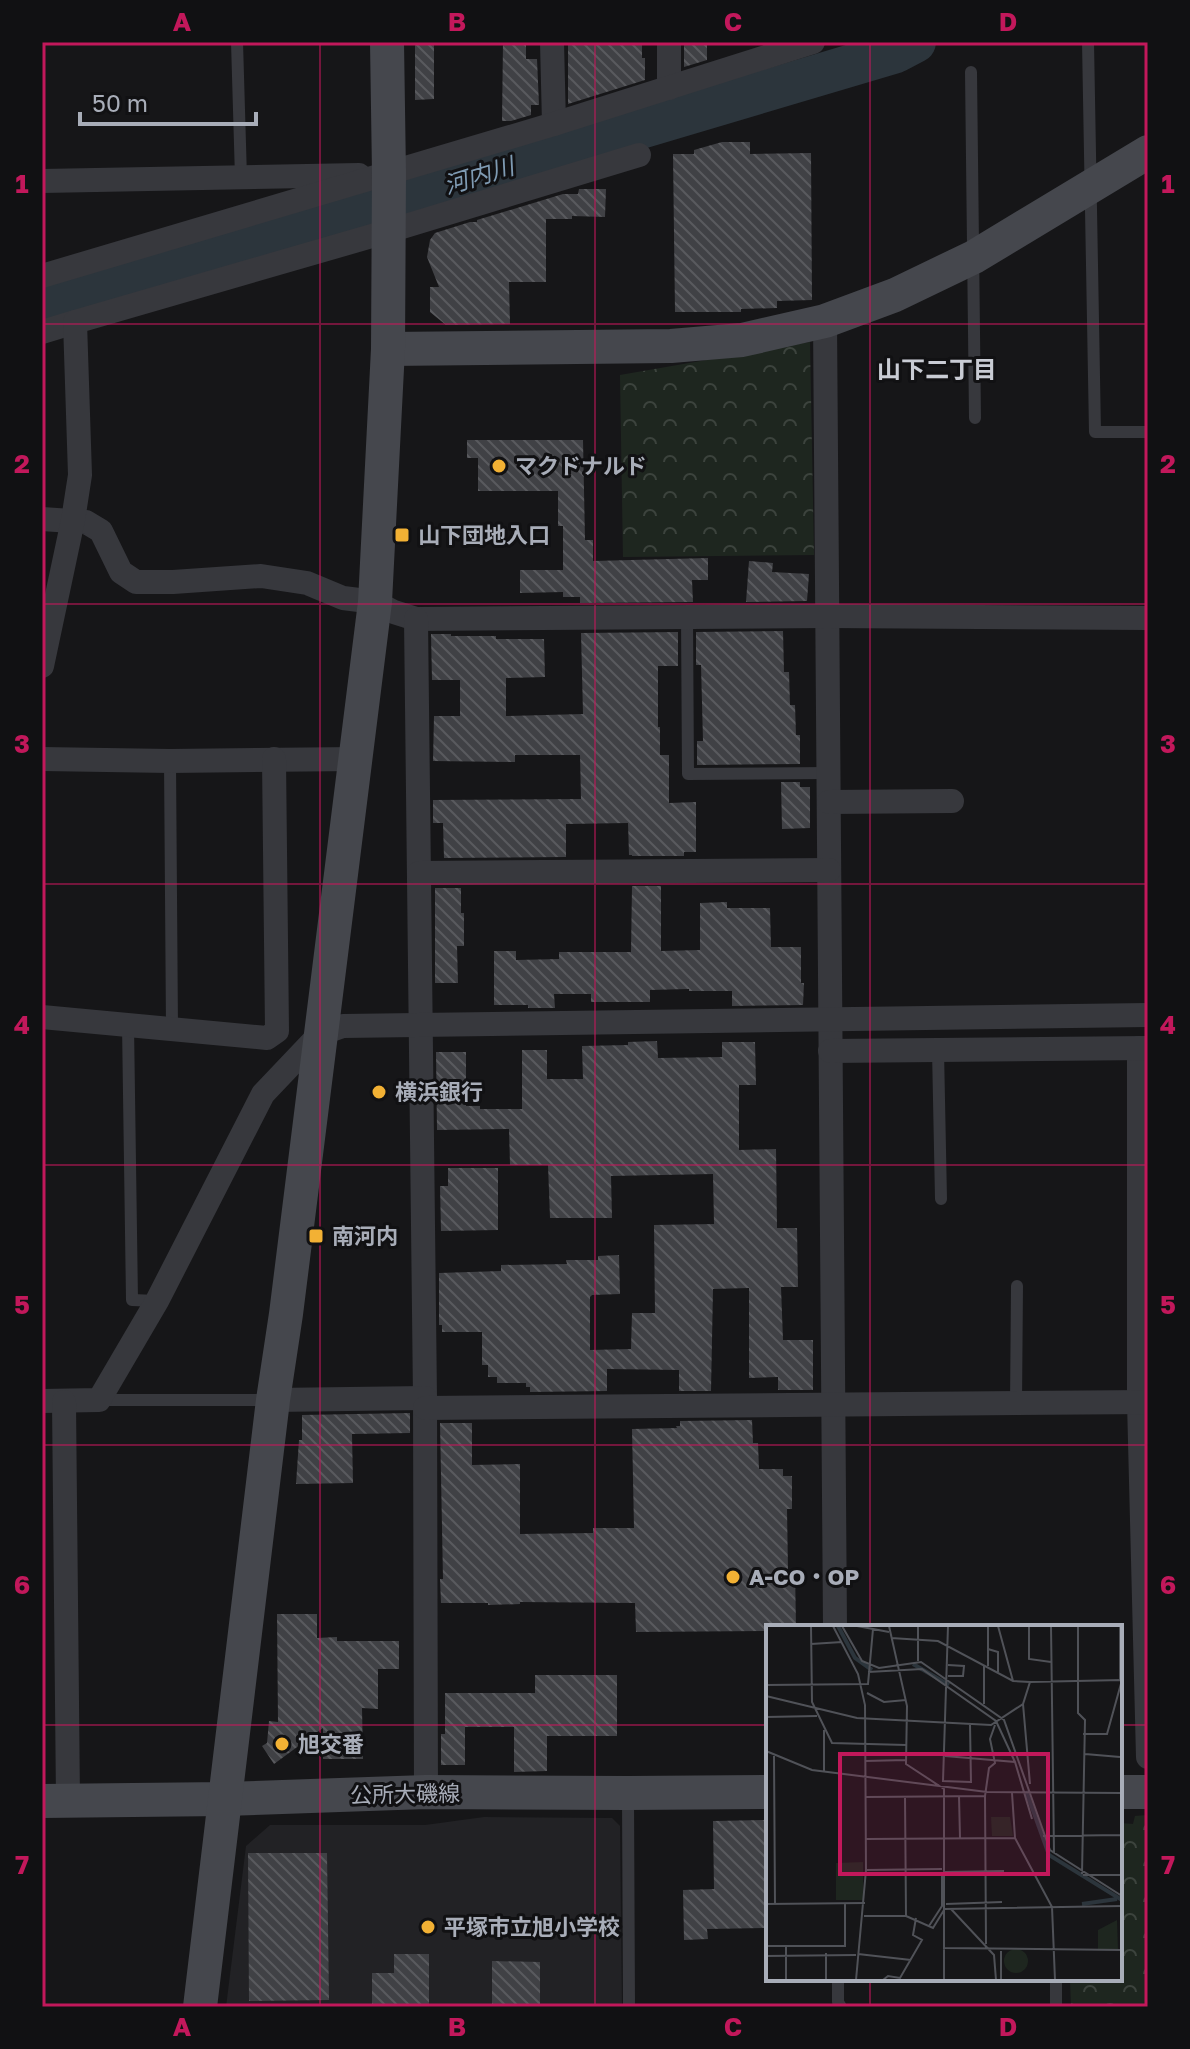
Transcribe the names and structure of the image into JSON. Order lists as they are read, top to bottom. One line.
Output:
{"streets":{"street":["公所大磯線"]},"districts":["山下二丁目"],"water":["河内川"],"places":{"other":["マクドナルド","横浜銀行","A-CO・OP","旭交番","平塚市立旭小学校"],"transit":["山下団地入口","南河内"]},"scale_bar":"50 m","grid":{"columns":["A","B","C","D"],"rows":["1","2","3","4","5","6","7"]}}
